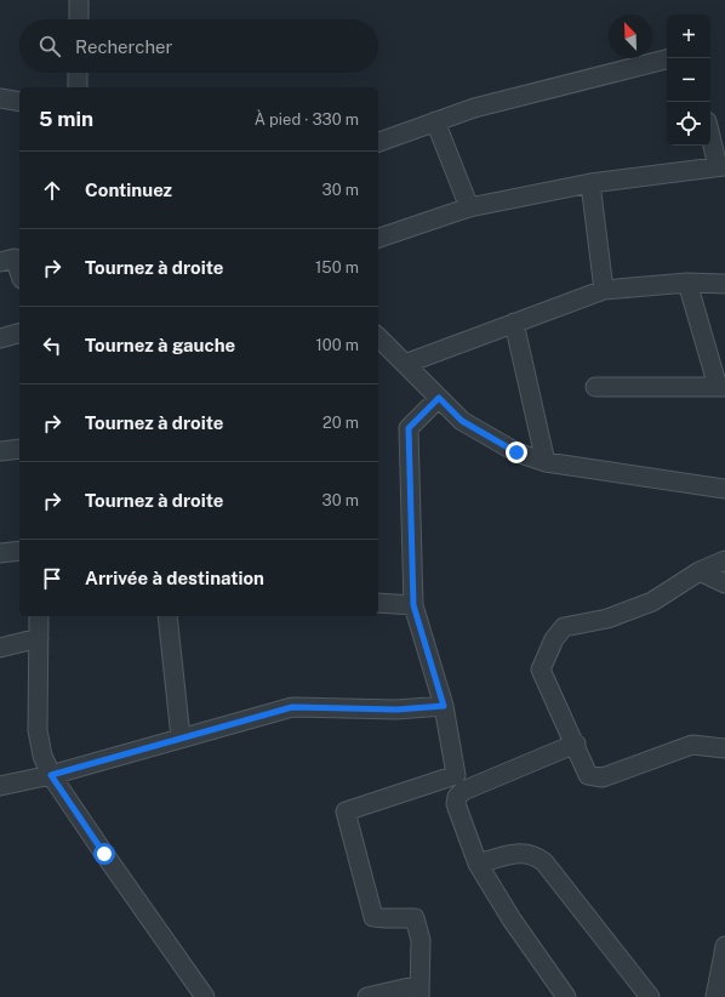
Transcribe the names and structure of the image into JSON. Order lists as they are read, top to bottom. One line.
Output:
{"north":"top left","page":{"map_buttons":["+","−"],"search":"Rechercher","heading":["5 min","À pied · 330 m"],"list":[["Continuez","30 m"],["Tournez à droite","150 m"],["Tournez à gauche","100 m"],["Tournez à droite","20 m"],["Tournez à droite","30 m"],"Arrivée à destination"]}}
